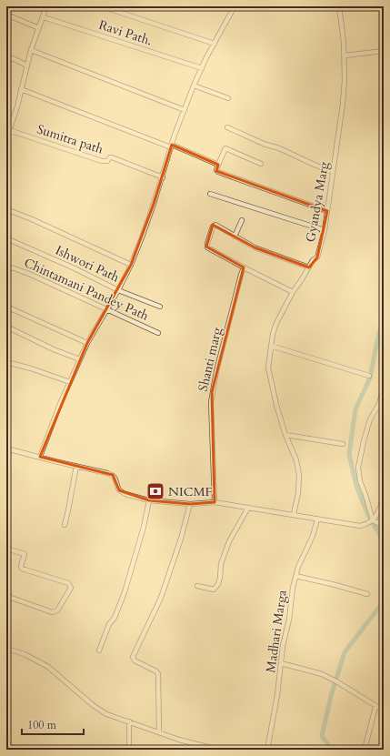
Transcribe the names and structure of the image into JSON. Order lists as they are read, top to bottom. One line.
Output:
{"streets":{"street":["Ravi Path.","Sumitra path","Gyandya Marg","Ishwori Path","Chintamani Pandey Path","Shanti marg","Madhari Marga"]},"places":{"bank":["NICMF"]},"scale_bar":"100 m"}
